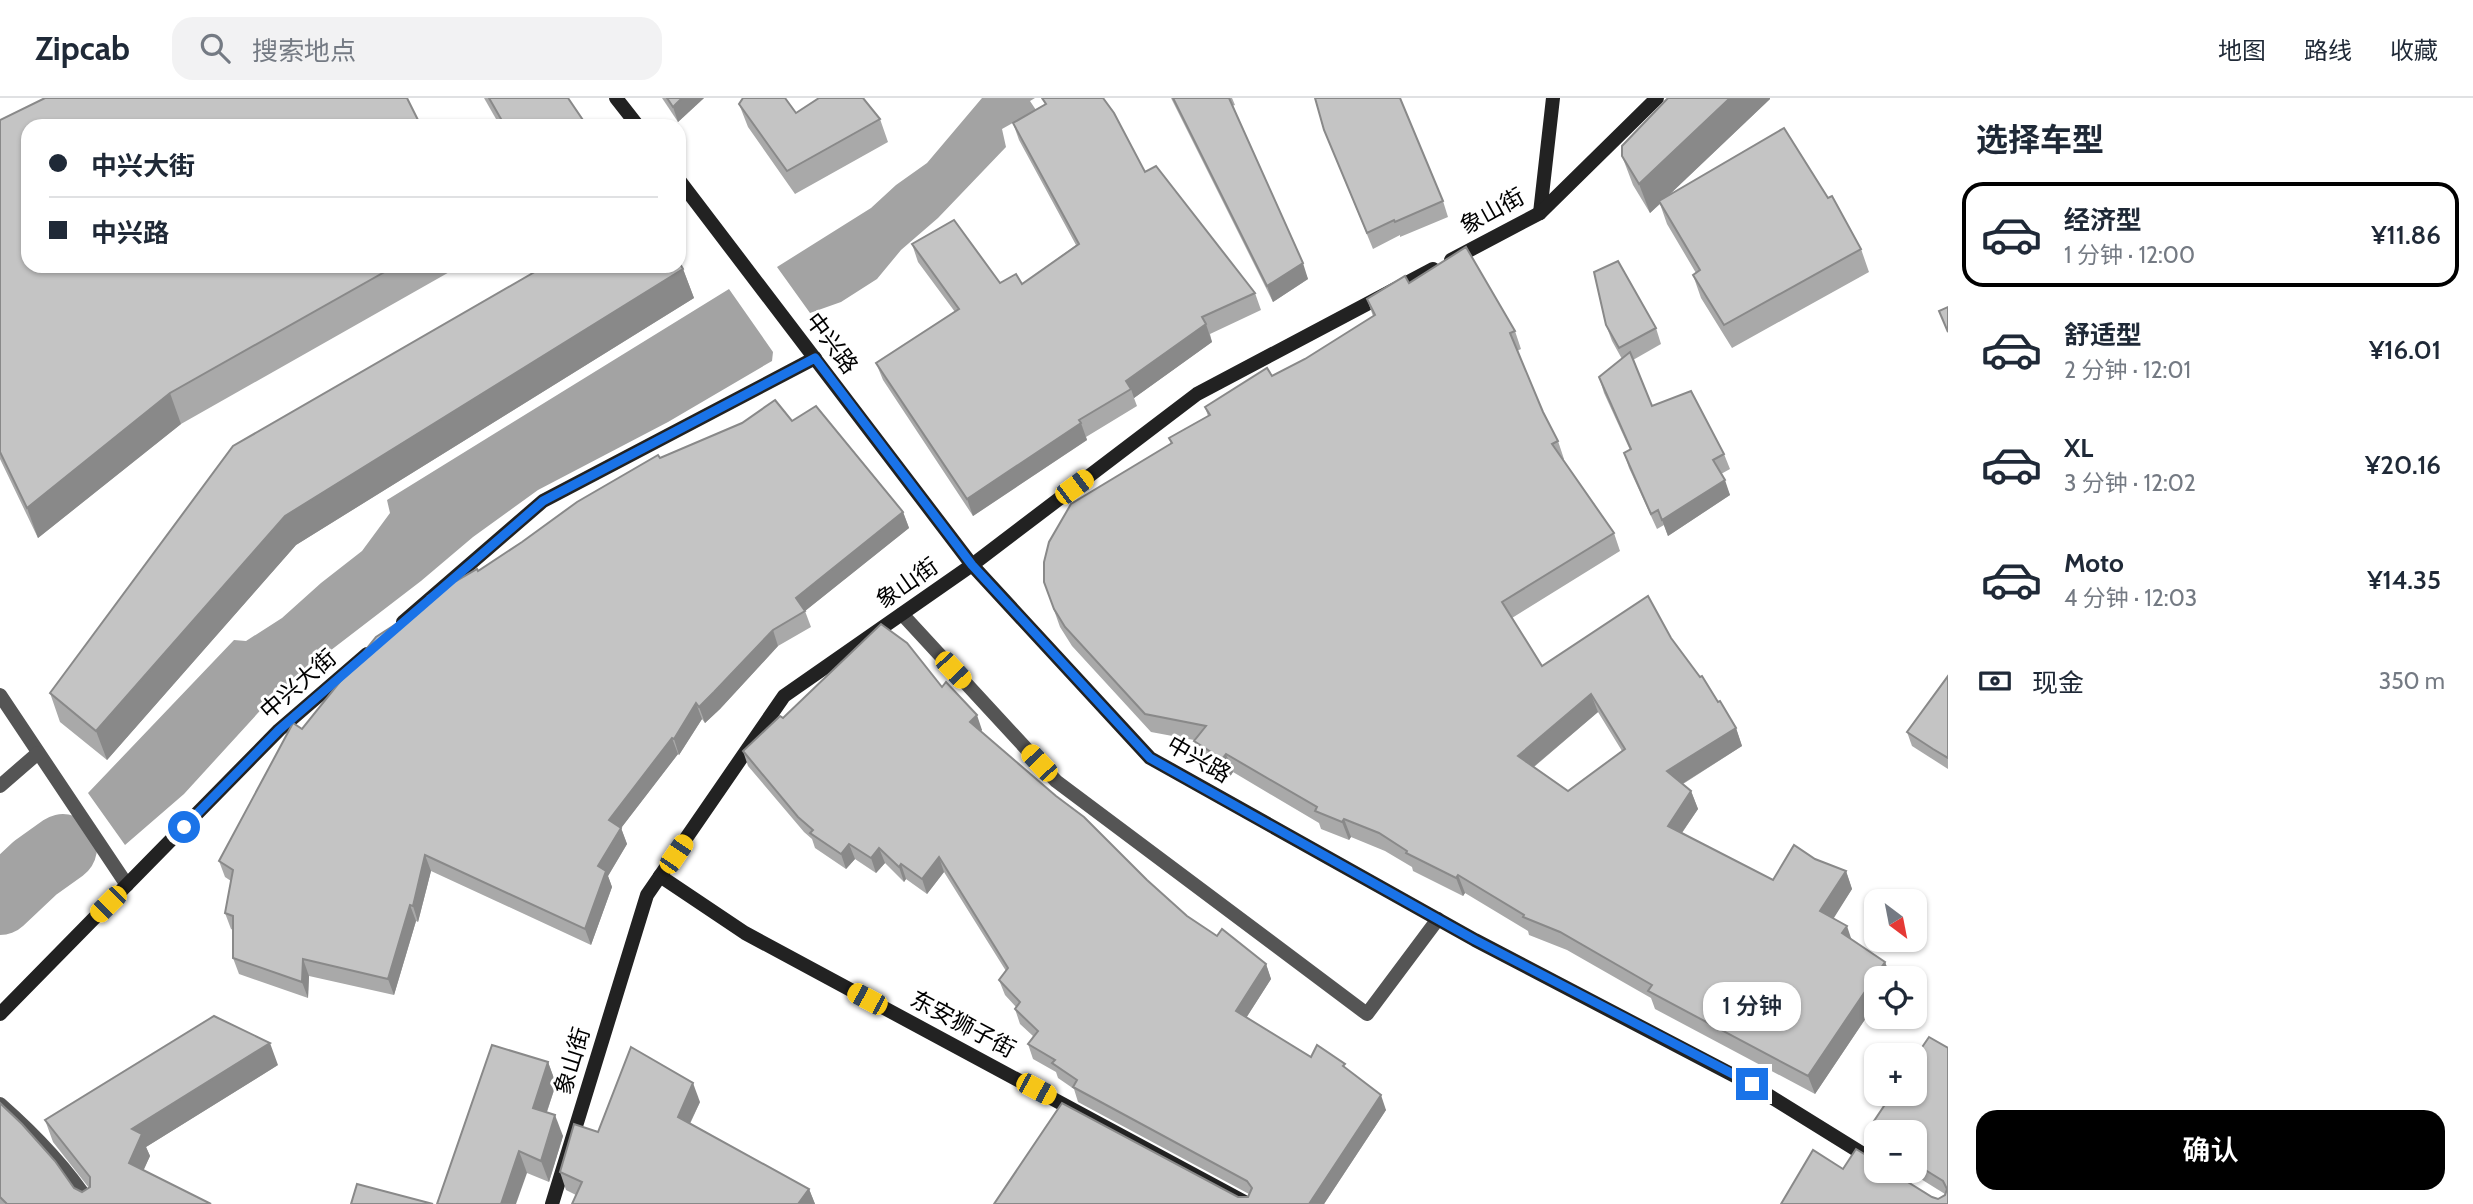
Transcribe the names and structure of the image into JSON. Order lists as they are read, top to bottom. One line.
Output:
{"streets":{"main road":["象山街","中兴路","中兴大街","东安狮子街"]},"crossings":[["象山街","中兴路"],["象山街","东安狮子街"]],"north":"bottom right","page":{"header":"Zipcab","search":"搜索地点","nav":["地图","路线","收藏"],"heading":"选择车型","banner":["中兴大街","中兴路"],"list":[{"name":"经济型","note":"1 分钟 · 12:00","value":"¥11.86"},{"name":"舒适型","note":"2 分钟 · 12:01","value":"¥16.01"},{"name":"XL","note":"3 分钟 · 12:02","value":"¥20.16"},{"name":"Moto","note":"4 分钟 · 12:03","value":"¥14.35"}],"pay":["现金","350 m"],"map_buttons":["+","−"],"bubble":"1 分钟","buttons":"确认"}}
